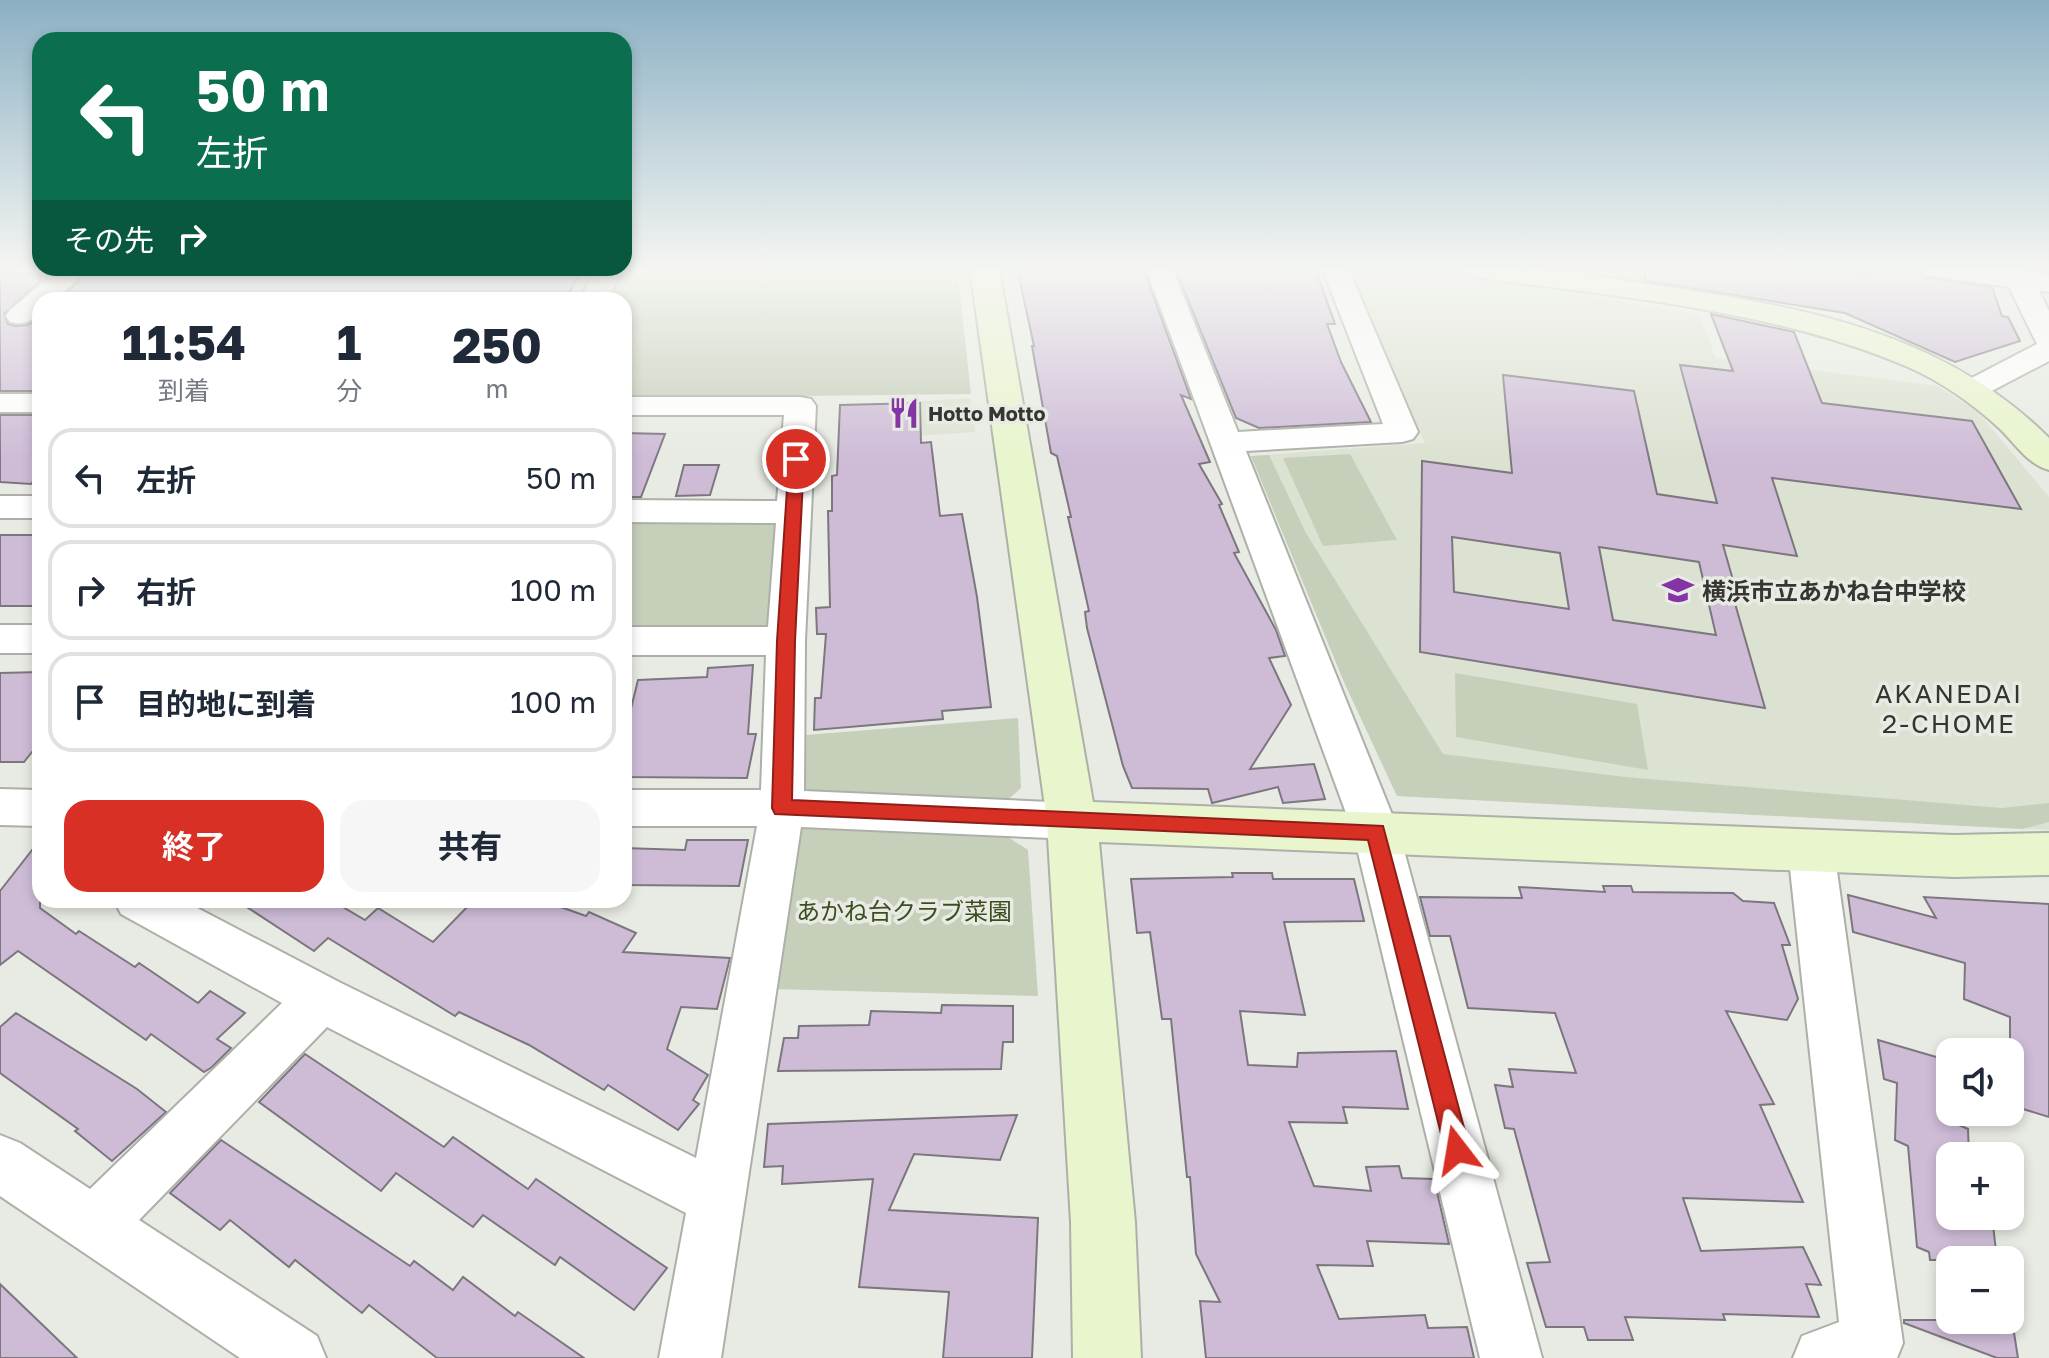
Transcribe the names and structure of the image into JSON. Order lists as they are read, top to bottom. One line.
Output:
{"districts":["AKANEDAI 2-CHOME"],"parks":["あかね台クラブ菜園"],"places":{"restaurant":["Hotto Motto"],"school or university":["横浜市立あかね台中学校"]},"page":{"turn":["50 m","左折"],"then":"その先","eta":["11:54","到着","1","分","250","m"],"list":[{"name":"左折","value":"50 m"},{"name":"右折","value":"100 m"},{"name":"目的地に到着","value":"100 m"}],"buttons":["終了","共有"],"map_buttons":["+","−"]}}
